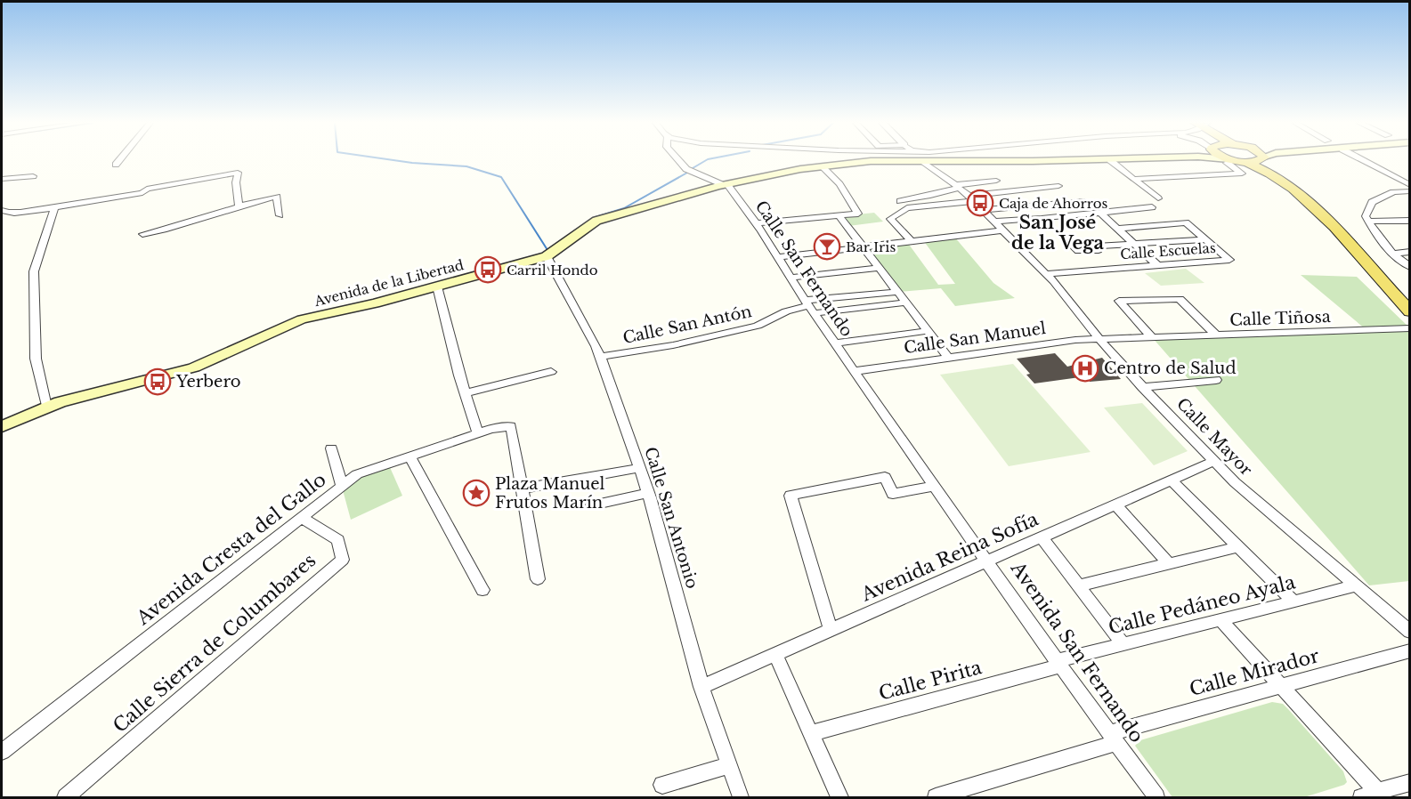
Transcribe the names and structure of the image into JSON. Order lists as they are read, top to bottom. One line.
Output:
{"streets":{"main road":["Avenida de la Libertad"],"street":["Calle Escuelas","Calle San Fernando","Calle Tiñosa","Calle San Antón","Calle San Manuel","Calle Mayor","Calle San Antonio","Avenida Cresta del Gallo","Avenida Reina Sofía","Calle Pedáneo Ayala","Calle Sierra de Columbares","Avenida San Fernando","Calle Mirador","Calle Pirita"]},"crossings":[["Calle Escuelas","Calle Mayor"],["Calle San Fernando","Avenida de la Libertad"],["Calle San Fernando","Calle San Antón"],["Calle San Fernando","Calle San Manuel"],["Calle San Fernando","Avenida San Fernando"],["Avenida de la Libertad","Calle San Antonio"],["Calle Tiñosa","Calle San Manuel"],["Calle Tiñosa","Calle Mayor"],["Calle San Antón","Calle San Antonio"],["Calle San Manuel","Calle Mayor"],["Calle San Manuel","Avenida San Fernando"],["Calle Mayor","Avenida Reina Sofía"],["Calle Mayor","Calle Pedáneo Ayala"],["Calle San Antonio","Avenida Reina Sofía"],["Avenida Cresta del Gallo","Calle Sierra de Columbares"],["Avenida Reina Sofía","Avenida San Fernando"],["Calle Pedáneo Ayala","Avenida San Fernando"],["Calle Pedáneo Ayala","Calle Pirita"],["Avenida San Fernando","Calle Mirador"],["Avenida San Fernando","Calle Pirita"]],"districts":["San José de la Vega"],"places":{"bus stop":["Caja de Ahorros","Carril Hondo","Yerbero"],"bar":["Bar Iris"],"hospital":["Centro de Salud"],"place":["Plaza Manuel Frutos Marín"]}}
